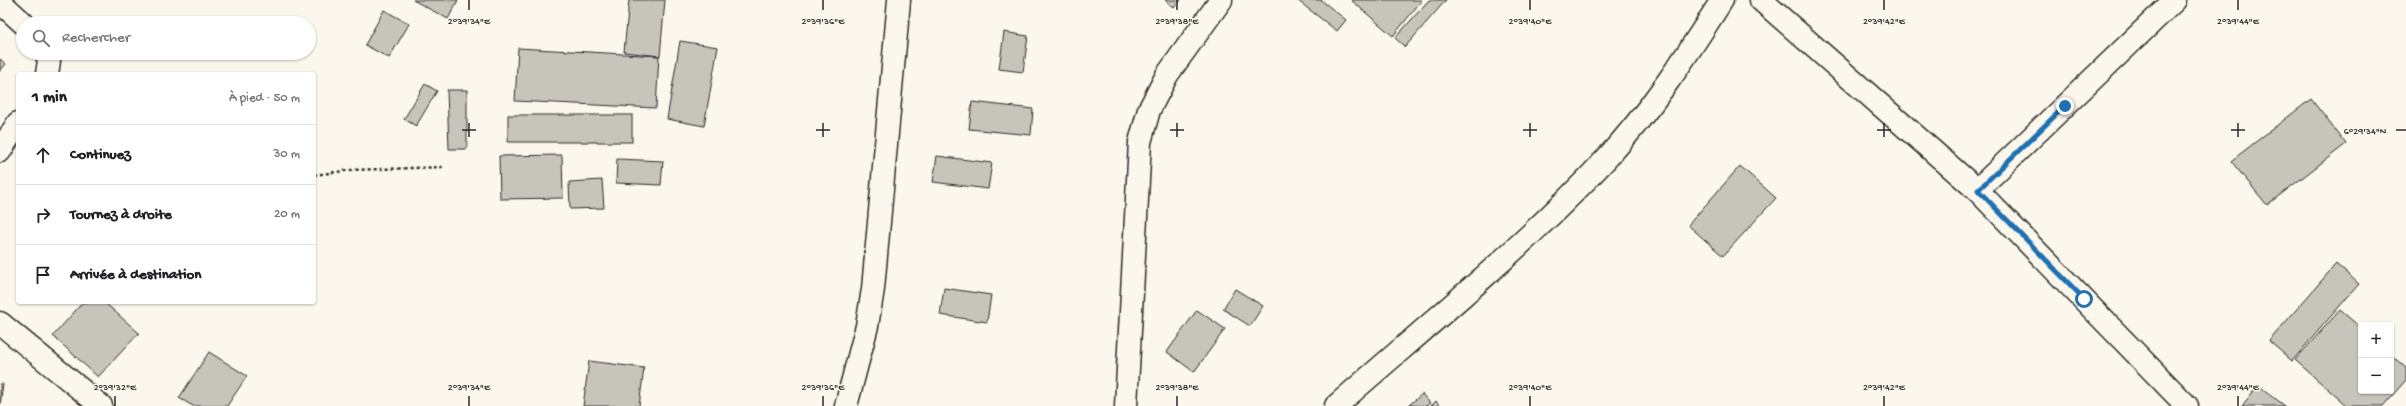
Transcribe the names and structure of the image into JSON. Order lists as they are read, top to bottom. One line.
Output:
{"page":{"search":"Rechercher","heading":["1 min","À pied · 50 m"],"list":[["Continuez","30 m"],["Tournez à droite","20 m"],"Arrivée à destination"],"map_buttons":["+","−"]},"coordinates":["2°39'34\"E","2°39'36\"E","2°39'38\"E","2°39'40\"E","2°39'42\"E","2°39'44\"E","6°29'34\"N","2°39'32\"E"]}
